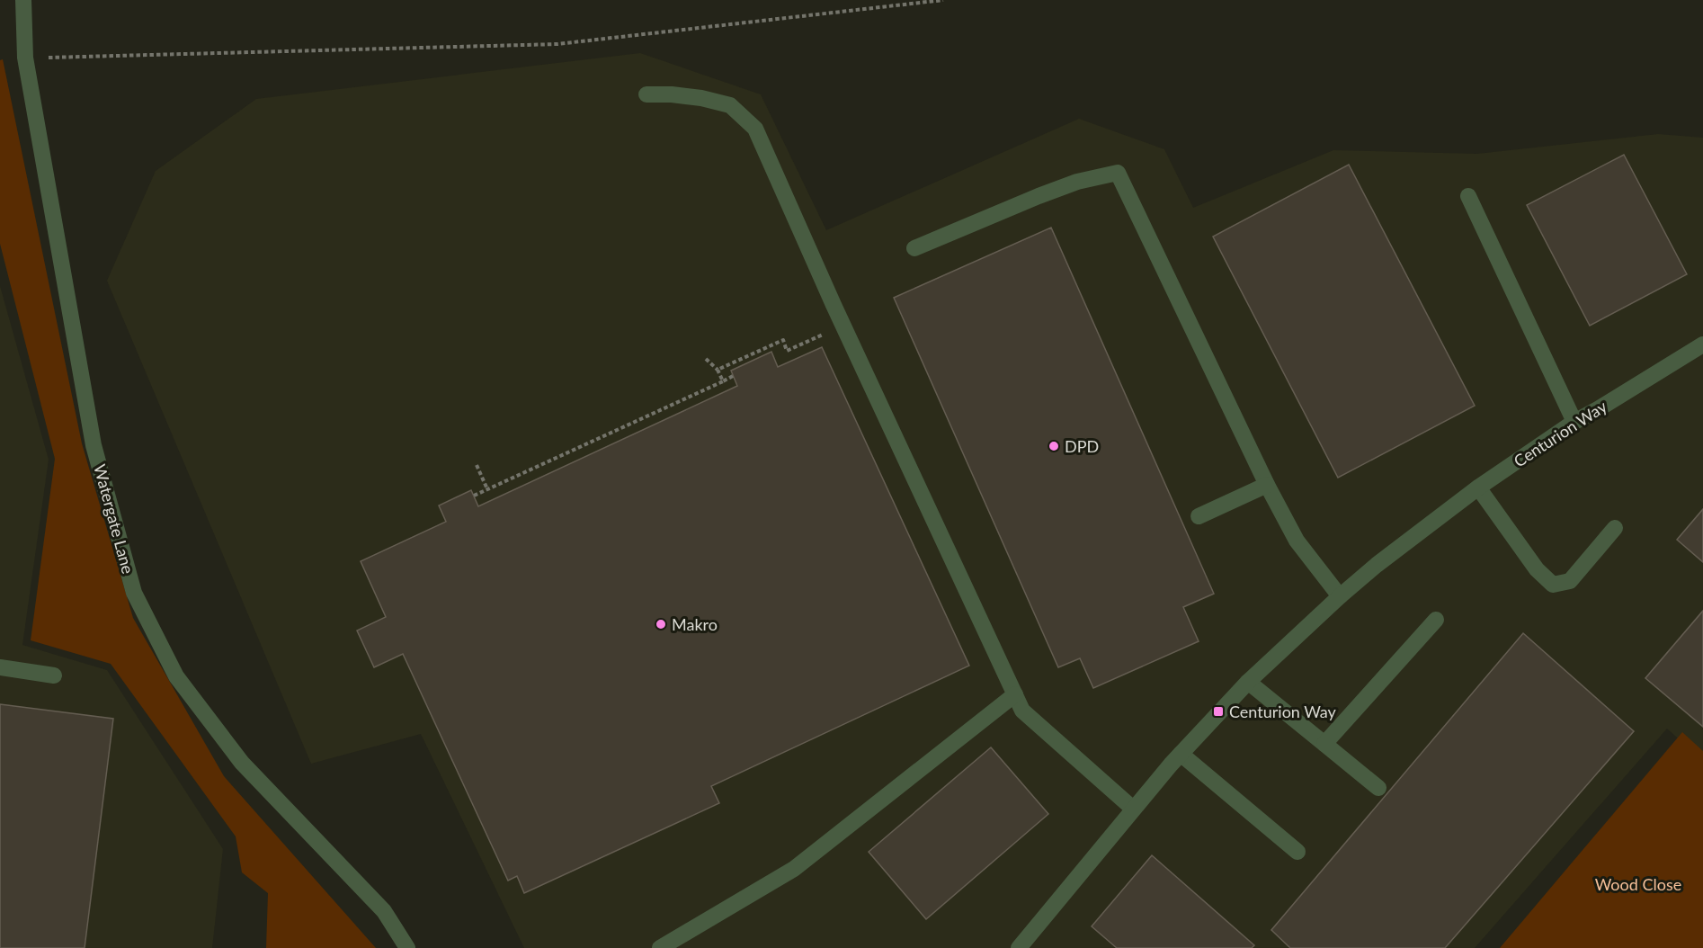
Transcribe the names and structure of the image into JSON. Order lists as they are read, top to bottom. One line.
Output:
{"streets":{"street":["Centurion Way","Watergate Lane"]},"parks":["Wood Close"],"places":{"other":["DPD","Makro"],"transit":["Centurion Way"]}}
